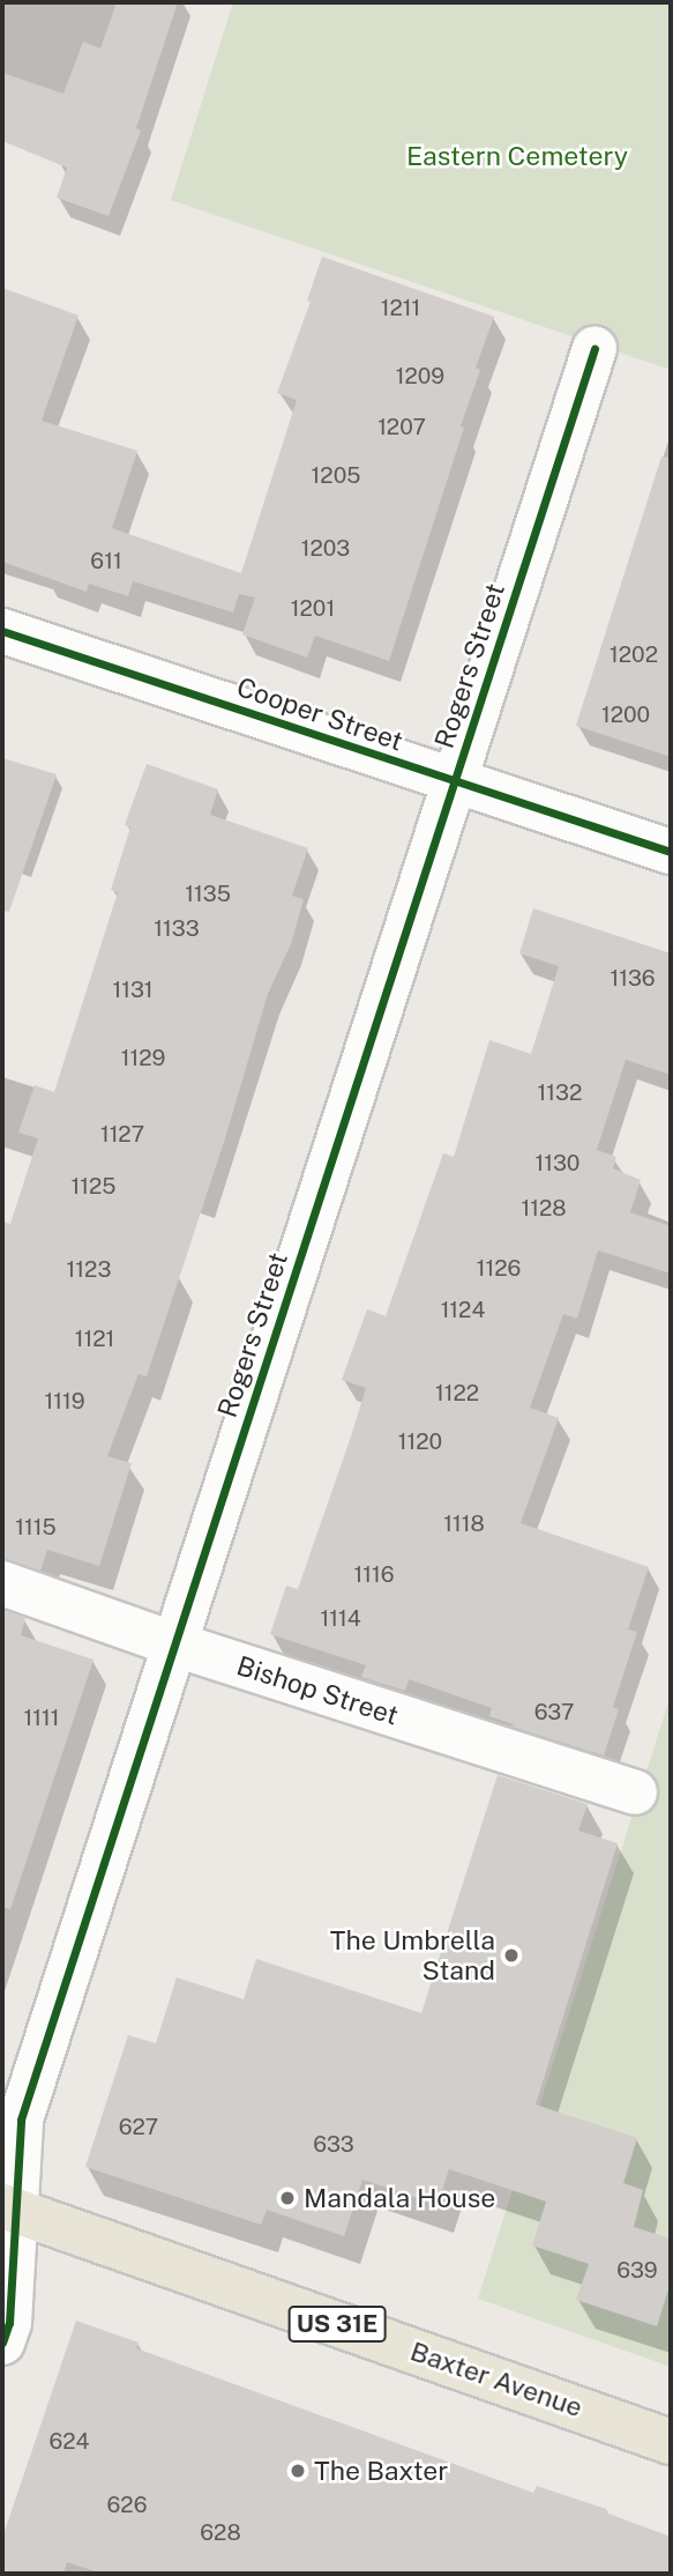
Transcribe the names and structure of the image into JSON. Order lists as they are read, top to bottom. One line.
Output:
{"streets":{"main road":["US 31E","Baxter Avenue"],"street":["Rogers Street","Cooper Street","Bishop Street"]},"crossings":[["Rogers Street","Cooper Street"],["Rogers Street","Bishop Street"],["Rogers Street","Baxter Avenue"]],"parks":["Eastern Cemetery"],"places":["The Umbrella Stand","Mandala House","The Baxter"],"house_numbers":["1211","1209","1207","1205","1203","611","1201","1202","1200","1135","1133","1136","1131","1129","1132","1127","1130","1125","1128","1126","1123","1124","1121","1122","1119","1120","1118","1115","1116","1114","637","1111","627","633","639","624","626","628"]}
